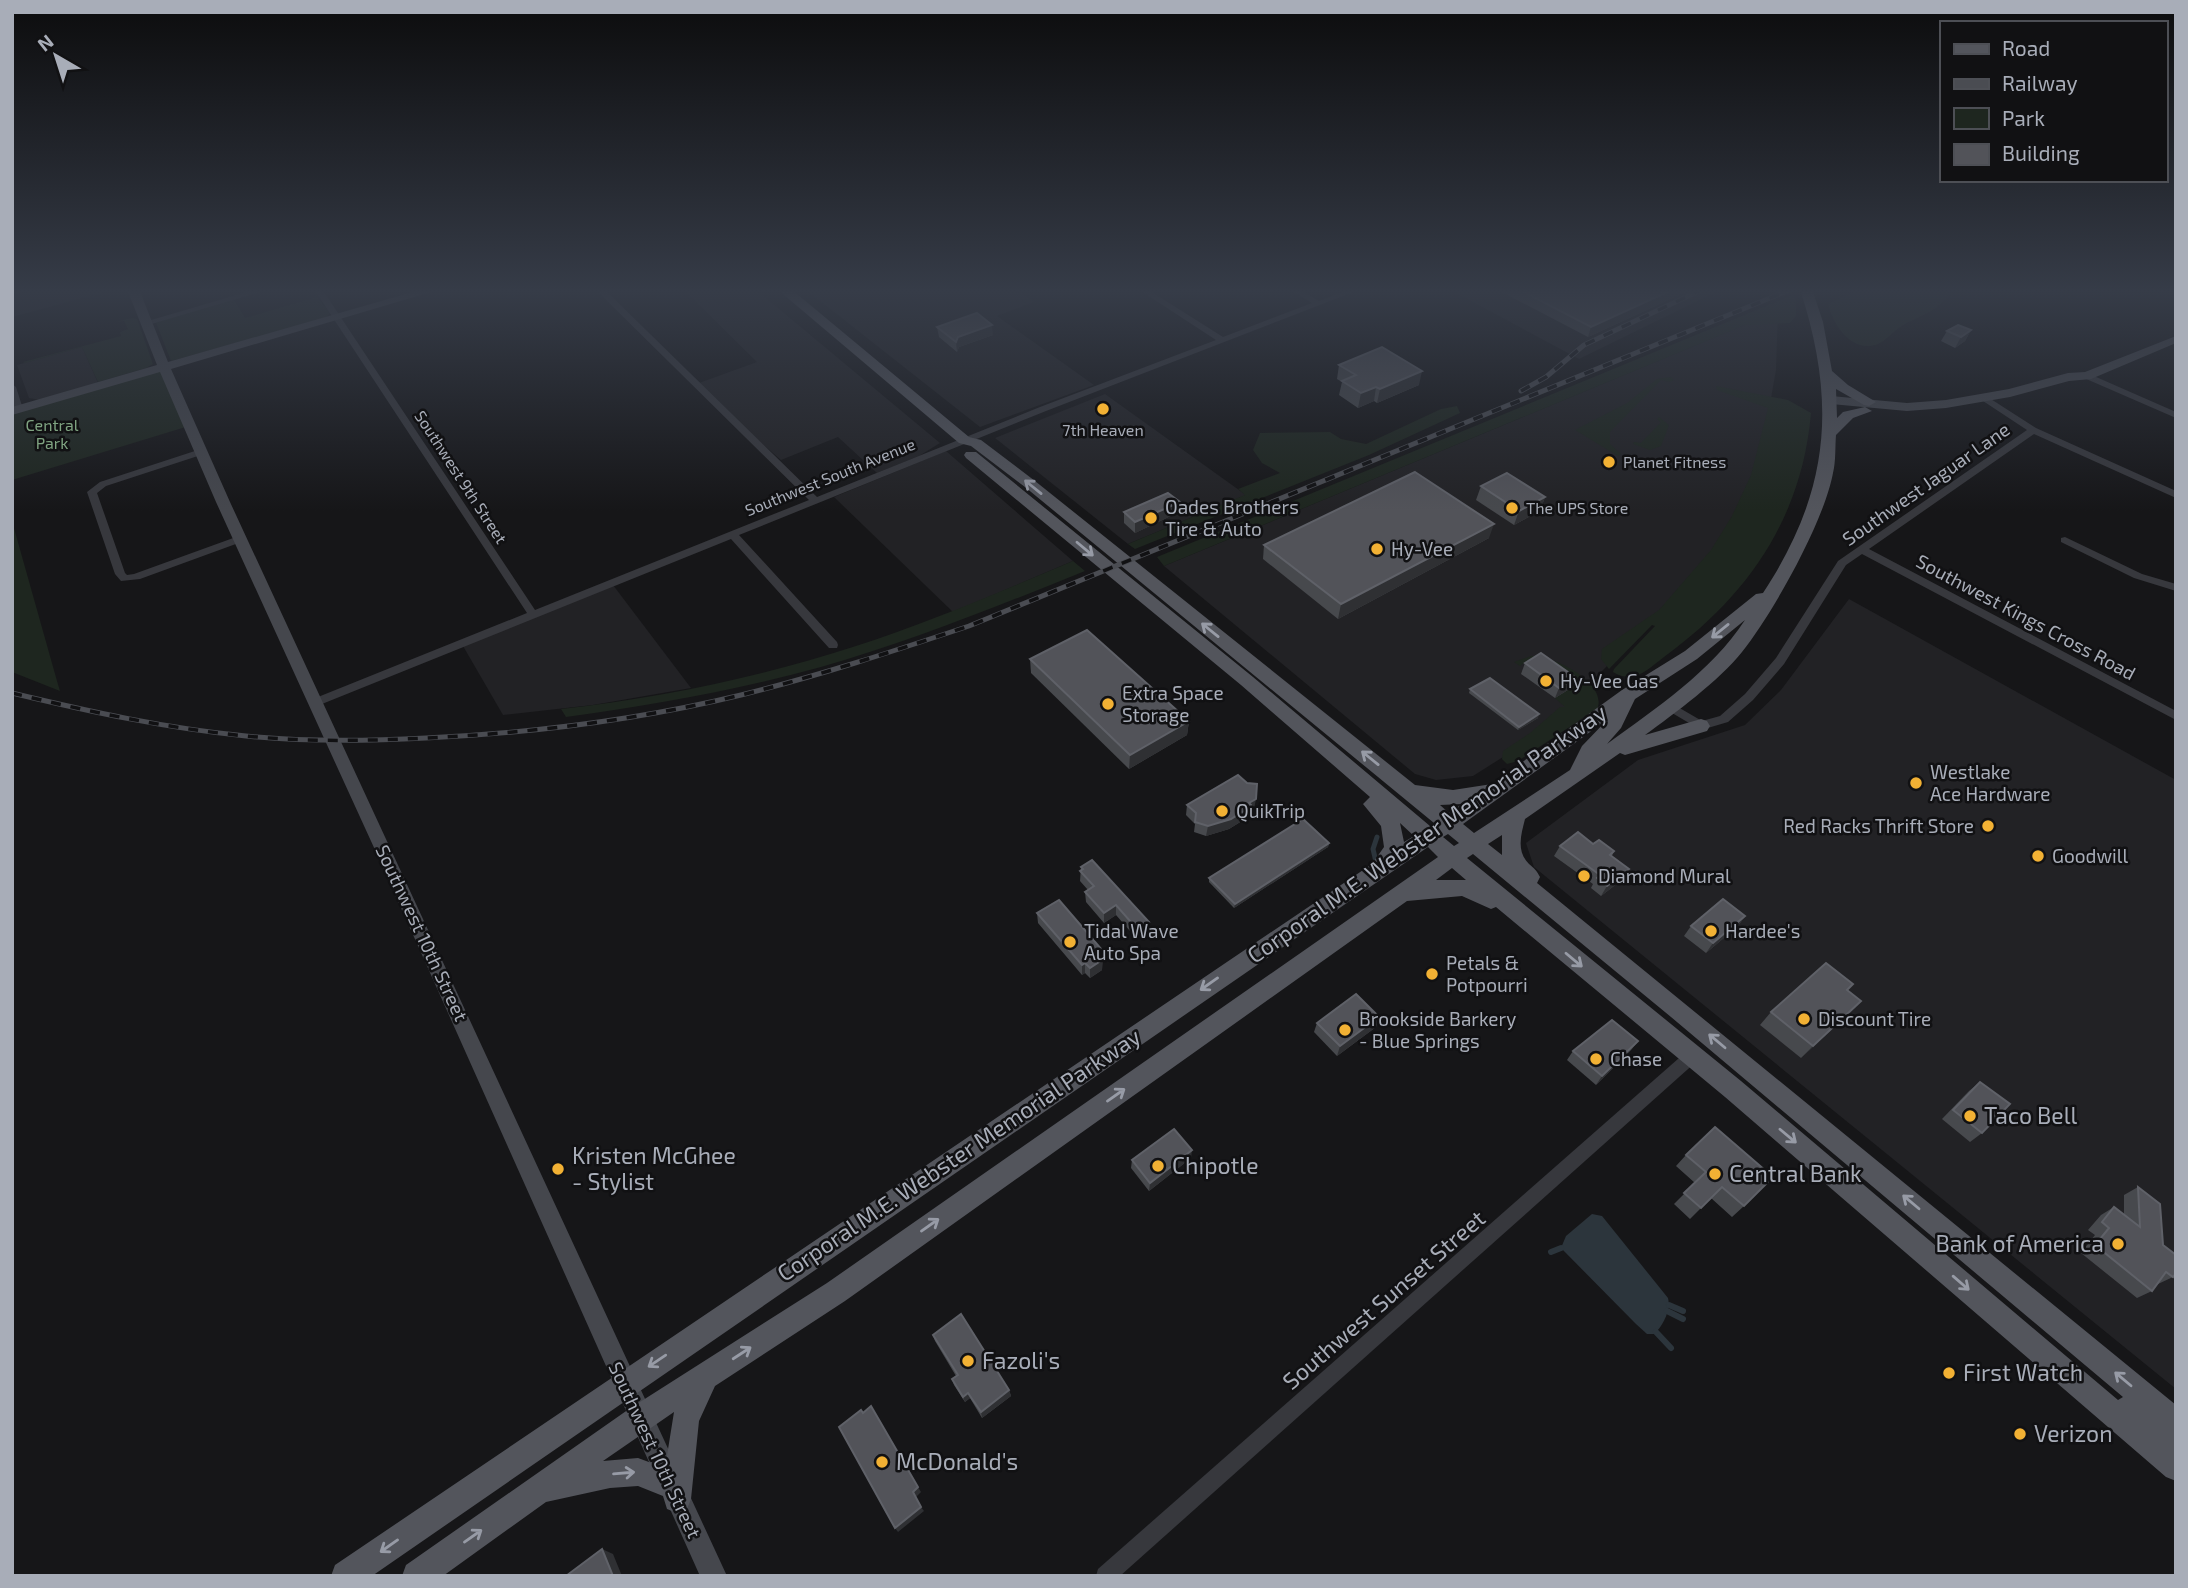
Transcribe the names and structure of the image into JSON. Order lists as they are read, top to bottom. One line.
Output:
{"streets":{"main road":["Corporal M.E. Webster Memorial Parkway"],"street":["Southwest 9th Street","Southwest South Avenue","Southwest Jaguar Lane","Southwest Kings Cross Road","Southwest 10th Street","Southwest Sunset Street"]},"crossings":[["Southwest 9th Street","Southwest South Avenue"],["Southwest South Avenue","Southwest 10th Street"],["Southwest Jaguar Lane","Southwest Kings Cross Road"],["Corporal M.E. Webster Memorial Parkway","Southwest 10th Street"]],"parks":["Central Park"],"places":["7th Heaven","Planet Fitness","The UPS Store","Oades Brothers Tire & Auto","Hy-Vee","Hy-Vee Gas","Extra Space Storage","Westlake Ace Hardware","QuikTrip","Red Racks Thrift Store","Goodwill","Diamond Mural","Hardee's","Tidal Wave Auto Spa","Petals & Potpourri","Discount Tire","Brookside Barkery - Blue Springs","Chase","Taco Bell","Chipotle","Kristen McGhee - Stylist","Central Bank","Bank of America","Fazoli's","First Watch","Verizon","McDonald's"],"legend":["Road","Railway","Park","Building"],"north":"top left"}
